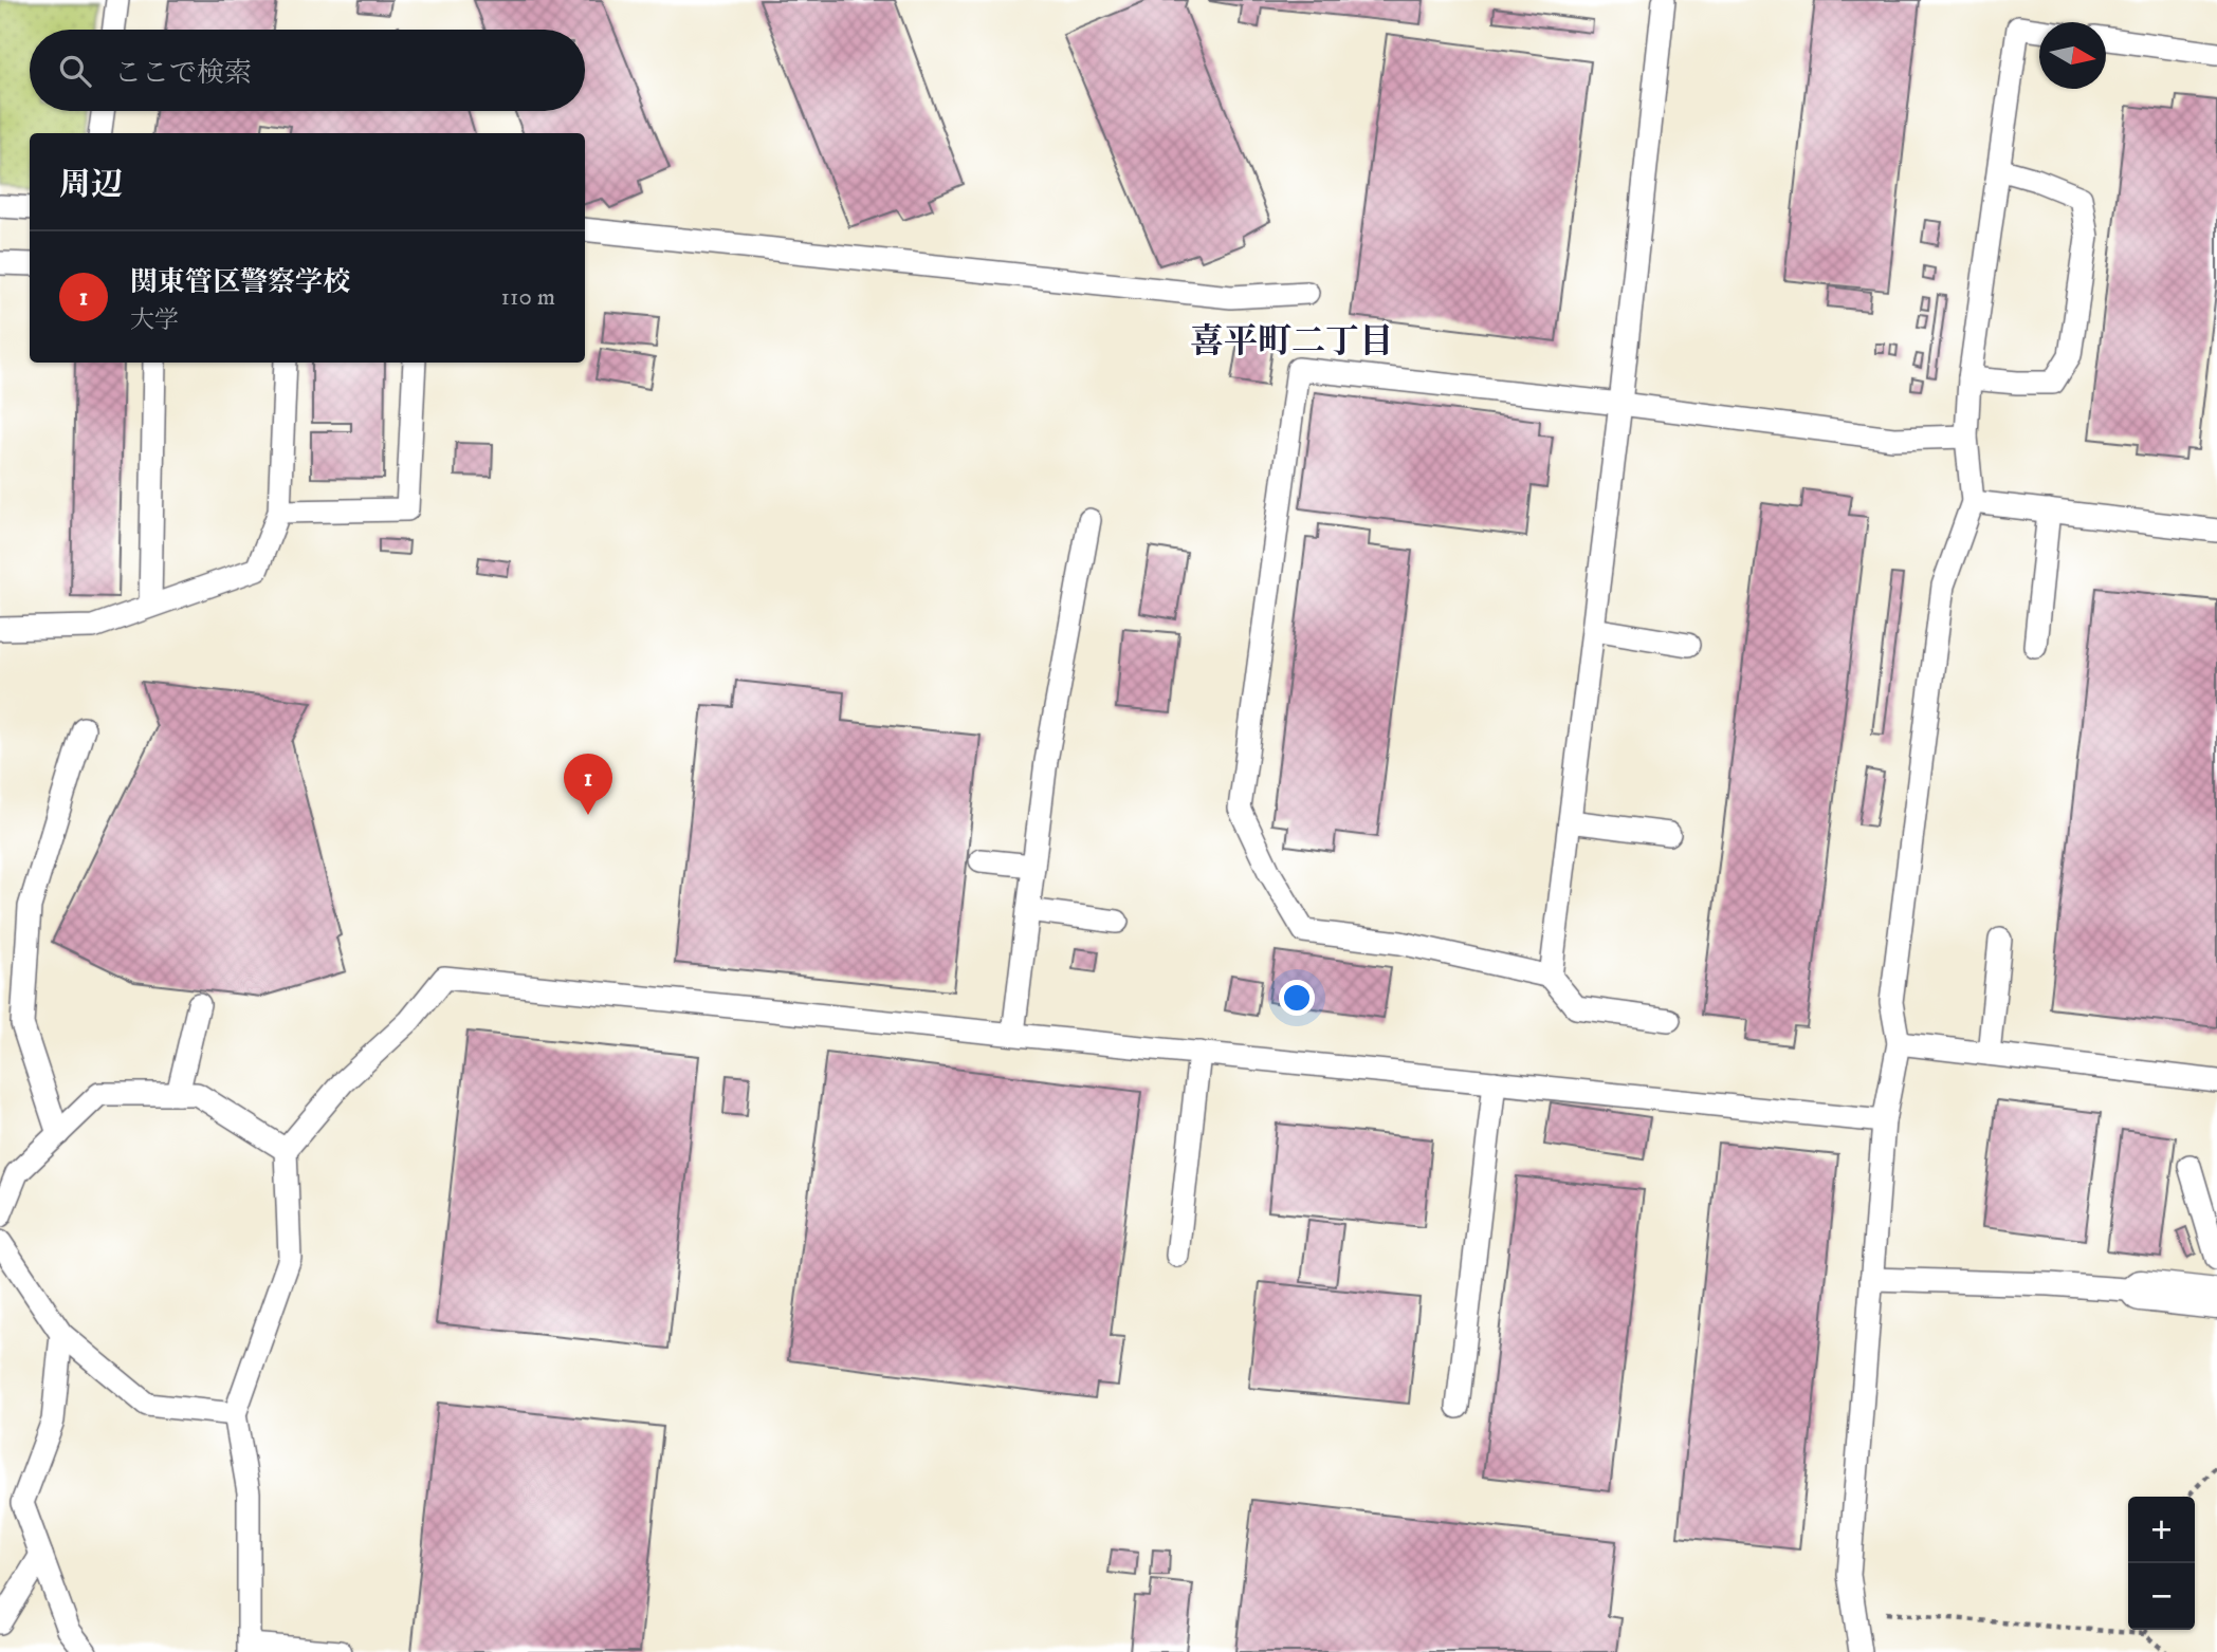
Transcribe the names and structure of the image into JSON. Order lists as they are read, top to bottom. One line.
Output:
{"districts":["喜平町二丁目"],"north":"right","page":{"search":"ここで検索","heading":"周辺","list":[{"mark":"1","name":"関東管区警察学校","note":"大学","value":"110 m"}],"pins":"1","map_buttons":["+","−"]}}
